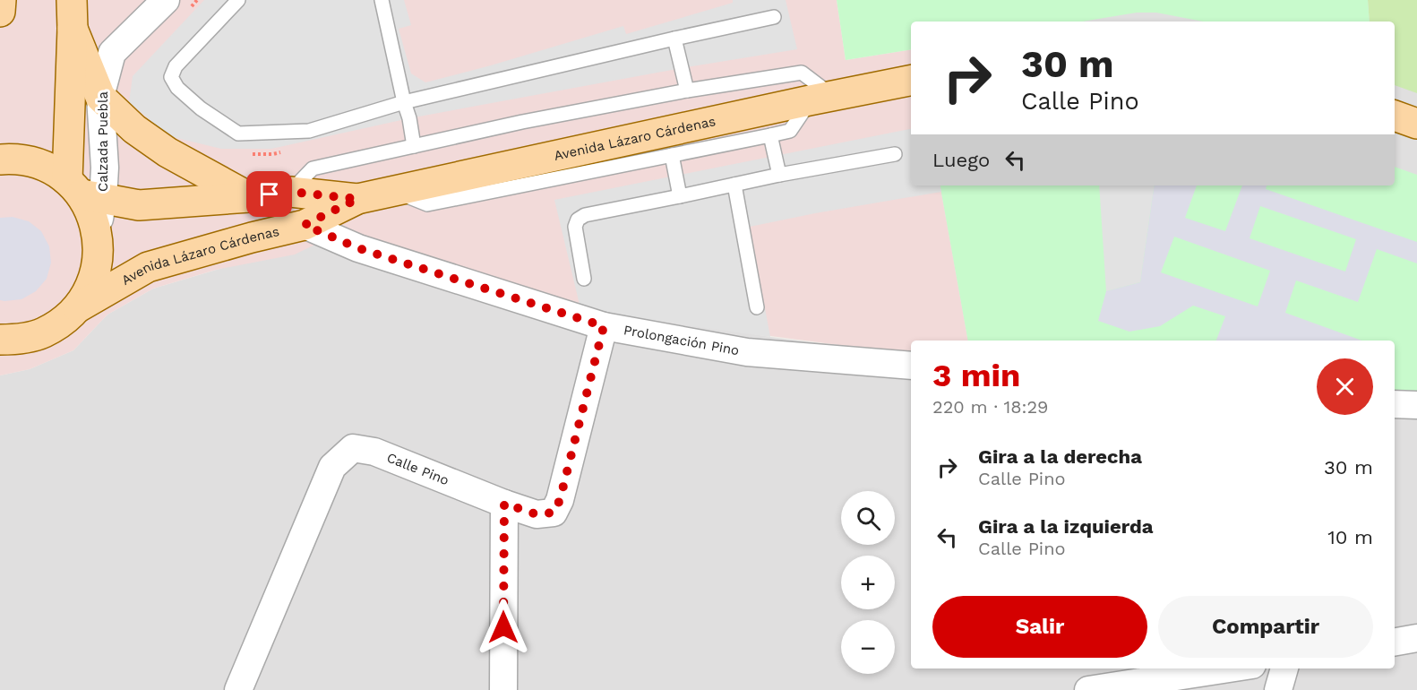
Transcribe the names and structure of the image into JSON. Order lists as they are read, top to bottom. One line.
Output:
{"streets":{"main road":["Avenida Lázaro Cárdenas"],"street":["Calzada Puebla","Prolongación Pino","Calle Pino"]},"crossings":[["Avenida Lázaro Cárdenas","Calzada Puebla"],["Avenida Lázaro Cárdenas","Prolongación Pino"],["Prolongación Pino","Calle Pino"]],"page":{"turn":["30 m","Calle Pino"],"then":"Luego","heading":["3 min","220 m · 18:29"],"list":[{"name":"Gira a la derecha","note":"Calle Pino","value":"30 m"},{"name":"Gira a la izquierda","note":"Calle Pino","value":"10 m"}],"map_buttons":["+","−"],"buttons":["Salir","Compartir"]}}
